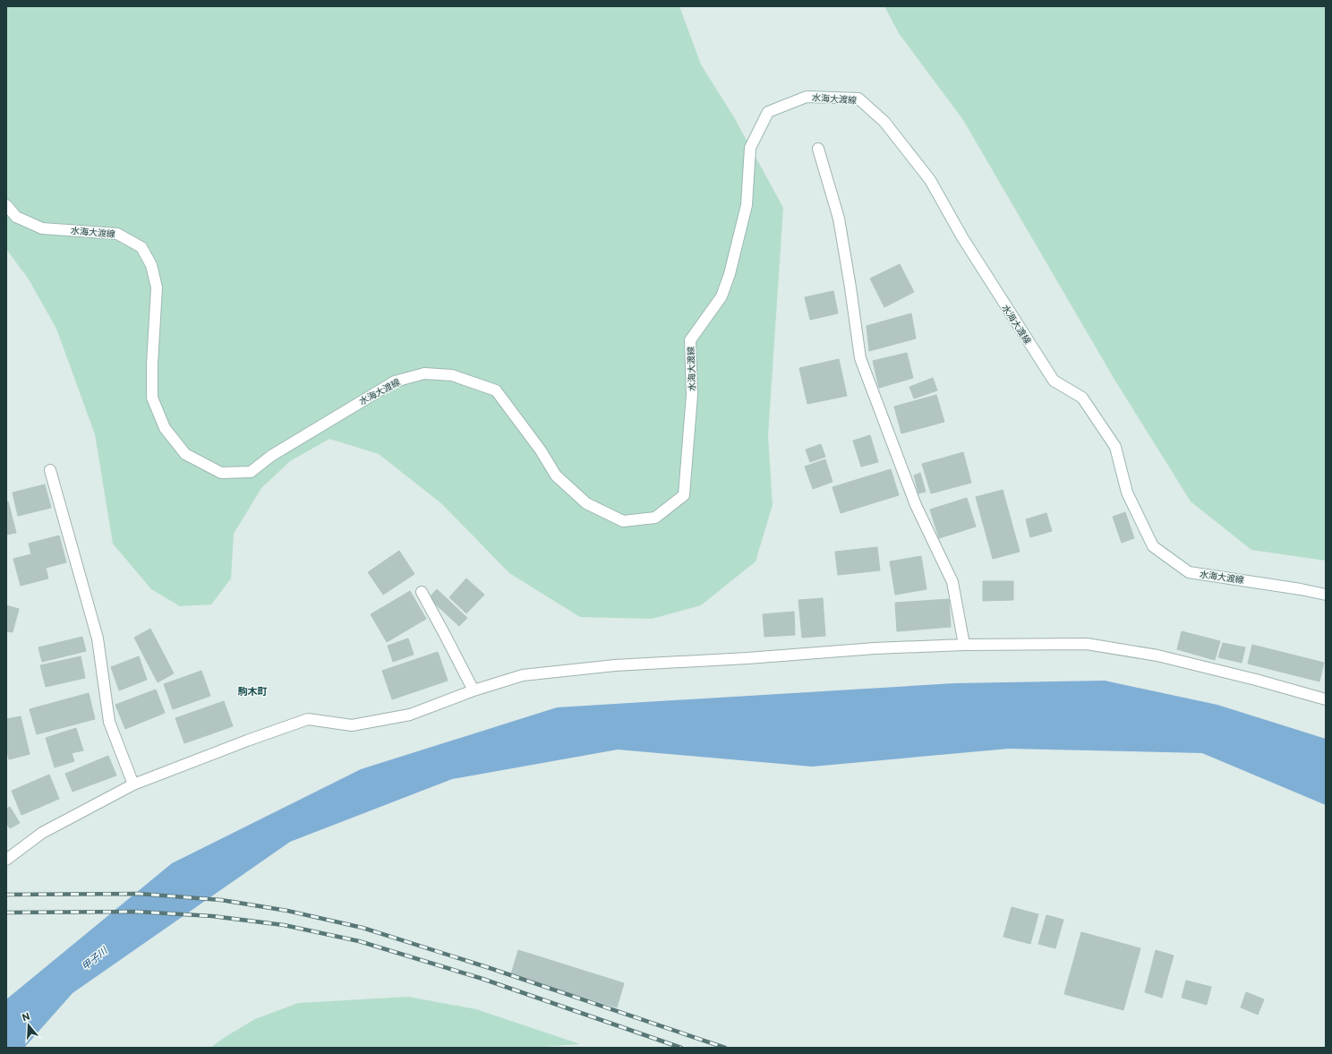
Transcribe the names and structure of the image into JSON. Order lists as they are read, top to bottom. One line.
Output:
{"streets":{"street":["水海大渡線"]},"districts":["駒木町"],"water":["甲子川"],"north":"top"}
